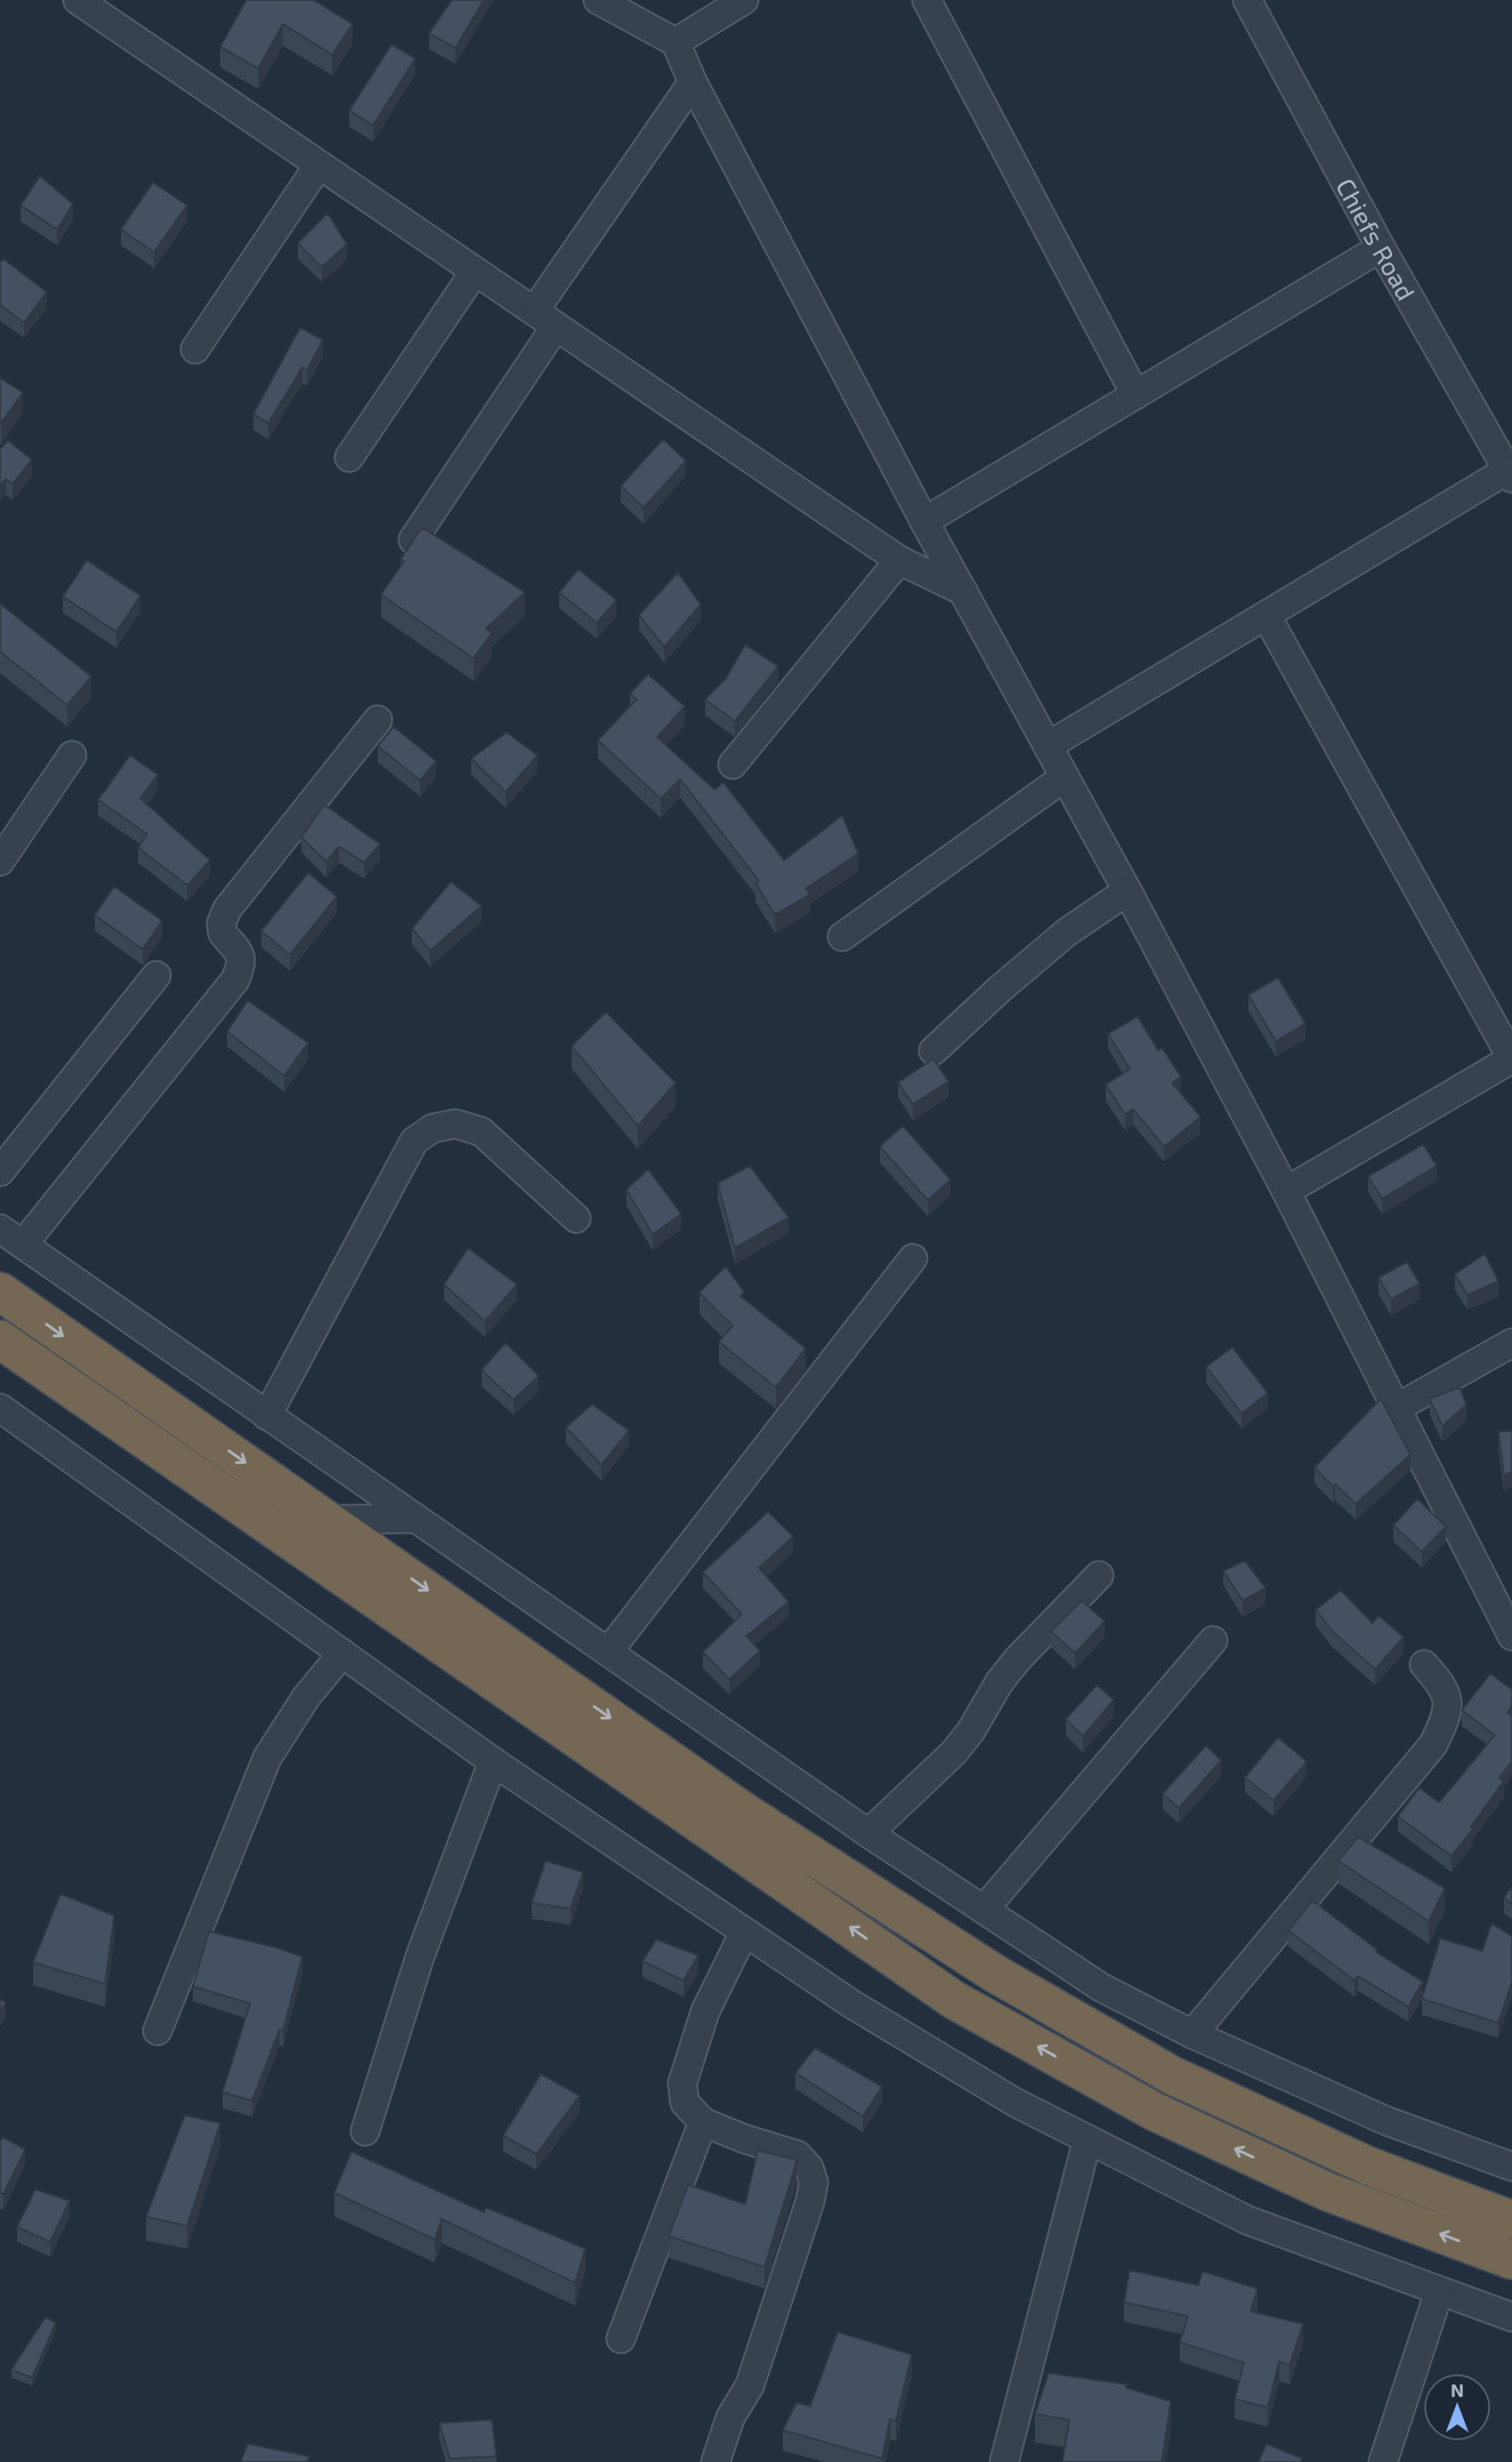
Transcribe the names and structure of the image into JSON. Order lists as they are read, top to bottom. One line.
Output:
{"streets":{"street":["Chiefs Road"]},"north":"top"}
